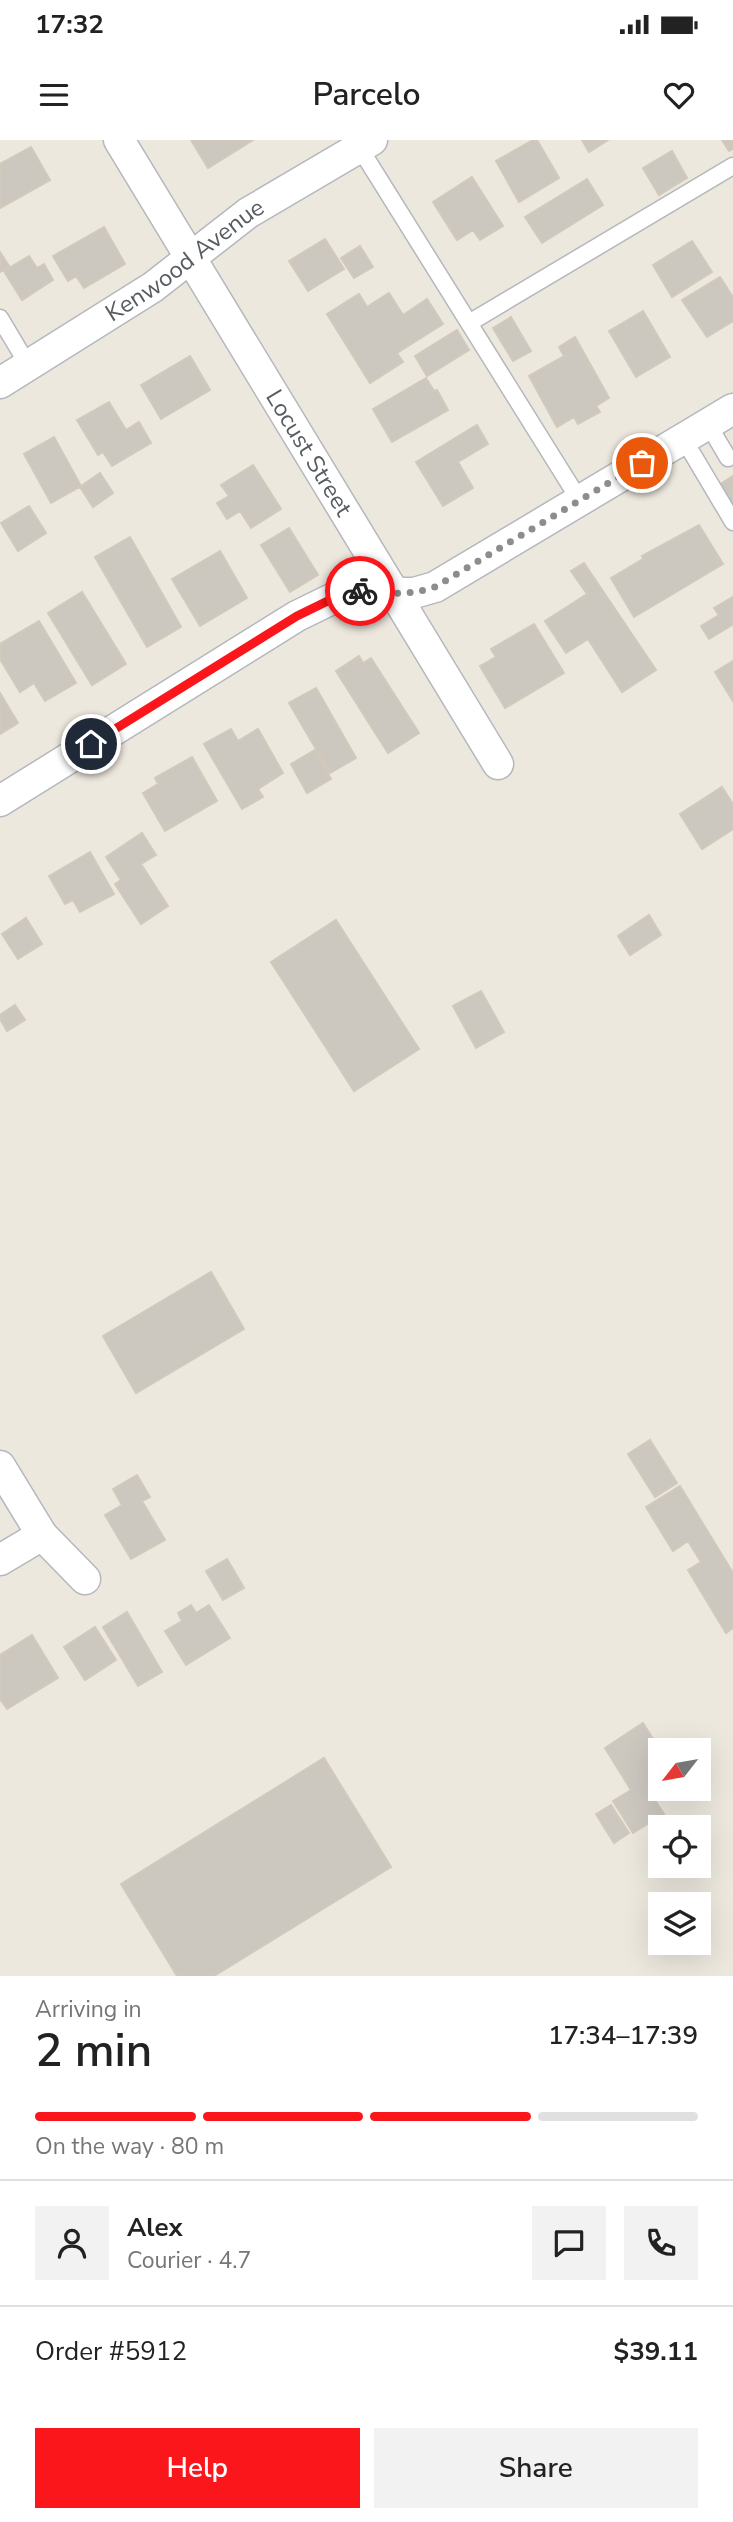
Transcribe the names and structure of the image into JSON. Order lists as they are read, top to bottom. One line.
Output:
{"streets":{"street":["Kenwood Avenue","Locust Street"]},"crossings":[["Kenwood Avenue","Locust Street"]],"north":"bottom left","page":{"status":"17:32","header":"Parcelo","heading":["2 min","Arriving in","17:34–17:39"],"panel":["Alex","Courier · 4.7","Order #5912","$39.11"],"bar":"On the way · 80 m","buttons":["Help","Share"]}}
